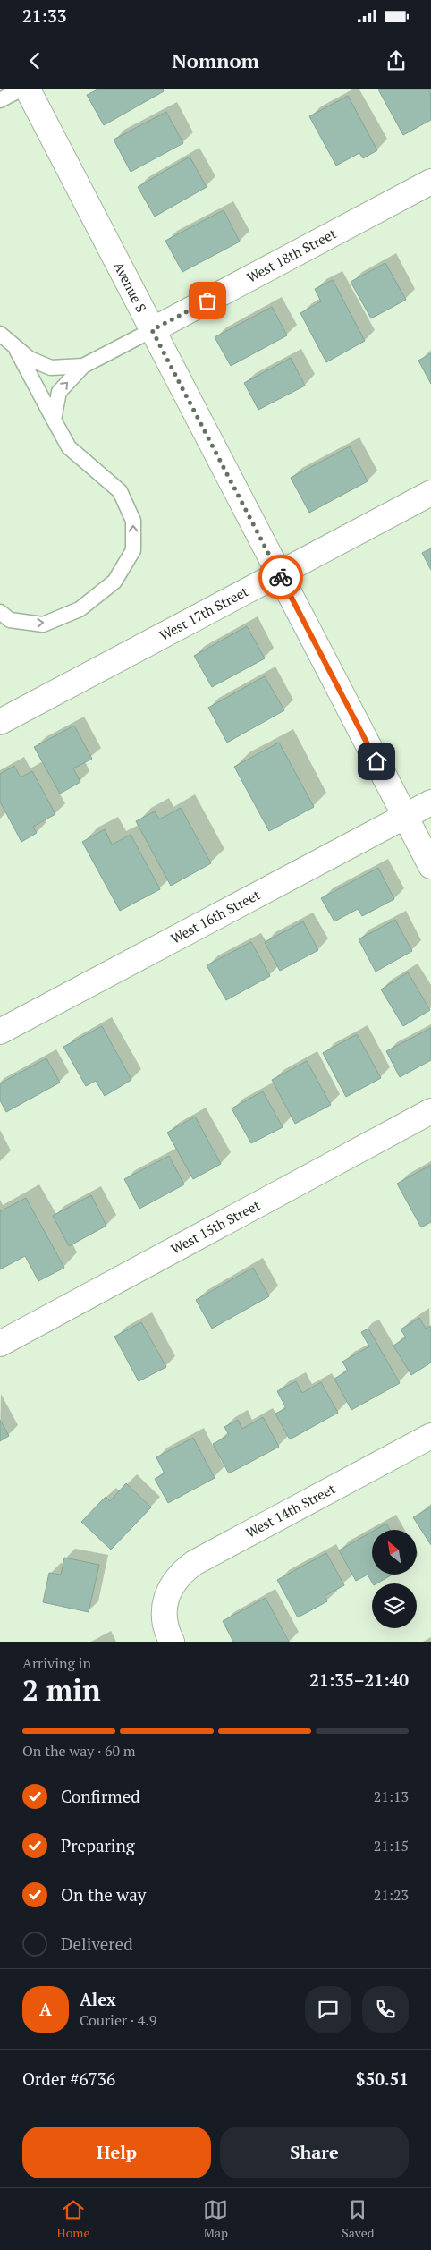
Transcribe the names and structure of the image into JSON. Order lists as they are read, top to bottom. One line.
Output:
{"streets":{"street":["West 18th Street","Avenue S","West 17th Street","West 16th Street","West 15th Street","West 14th Street"]},"crossings":[["West 18th Street","Avenue S"],["Avenue S","West 17th Street"],["Avenue S","West 16th Street"]],"north":"top left","page":{"status":"21:33","header":"Nomnom","heading":["2 min","Arriving in","21:35–21:40"],"panel":["Alex","Courier · 4.9","Order #6736","$50.51"],"bar":"On the way · 60 m","list":[["Confirmed","21:13"],["Preparing","21:15"],["On the way","21:23"],"Delivered"],"round":"A","buttons":["Help","Share"],"tabs":["Home","Map","Saved"]}}
